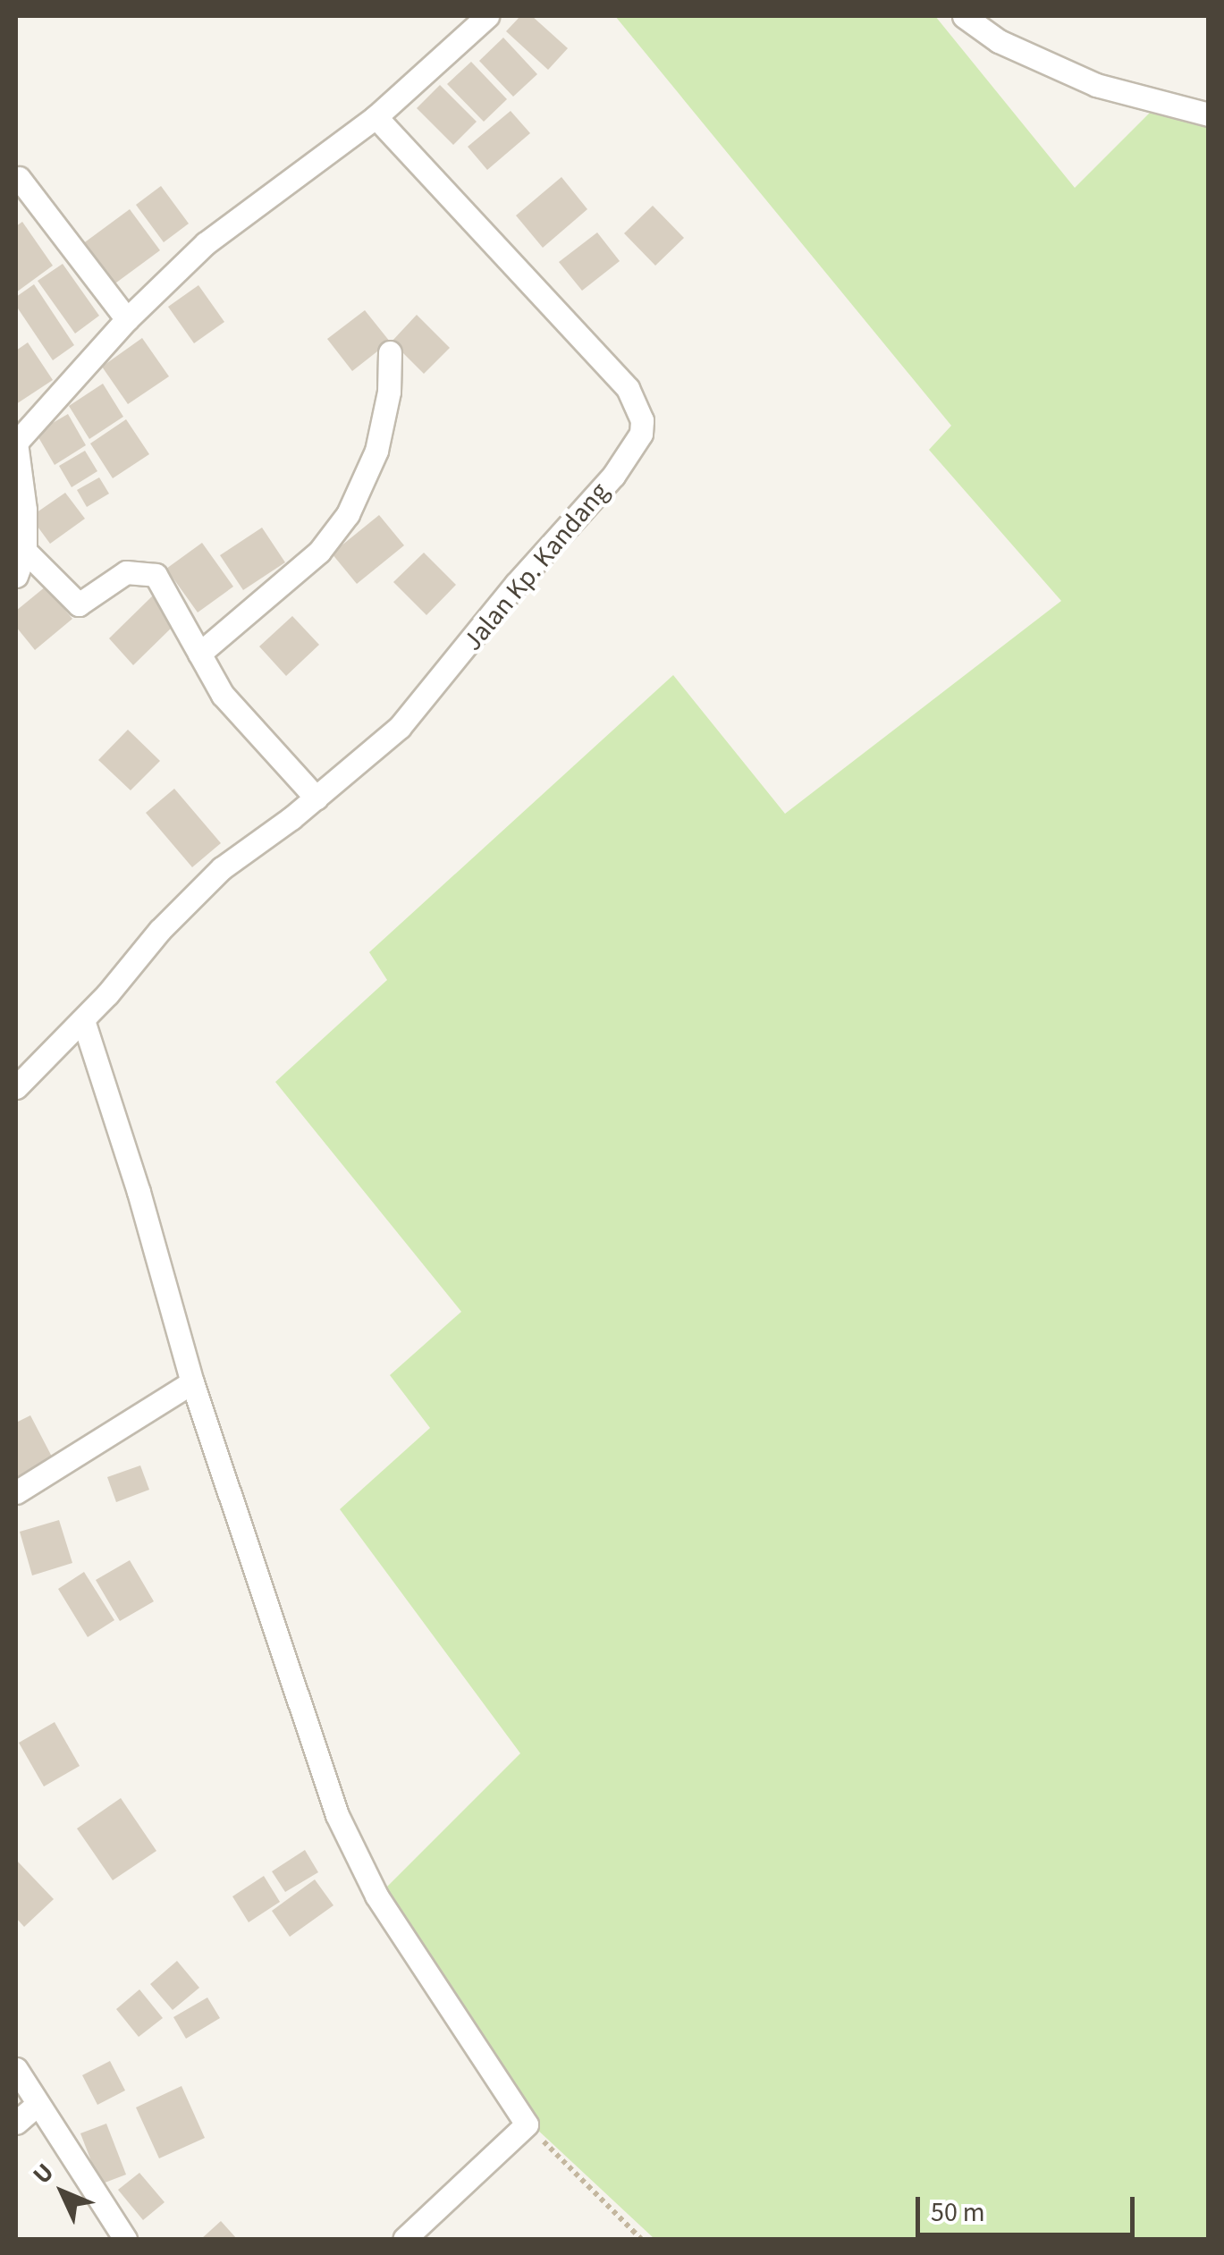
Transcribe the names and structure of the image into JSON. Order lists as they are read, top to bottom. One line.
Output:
{"streets":{"street":["Jalan Kp. Kandang"]},"scale_bar":"50 m","north":"top left"}
